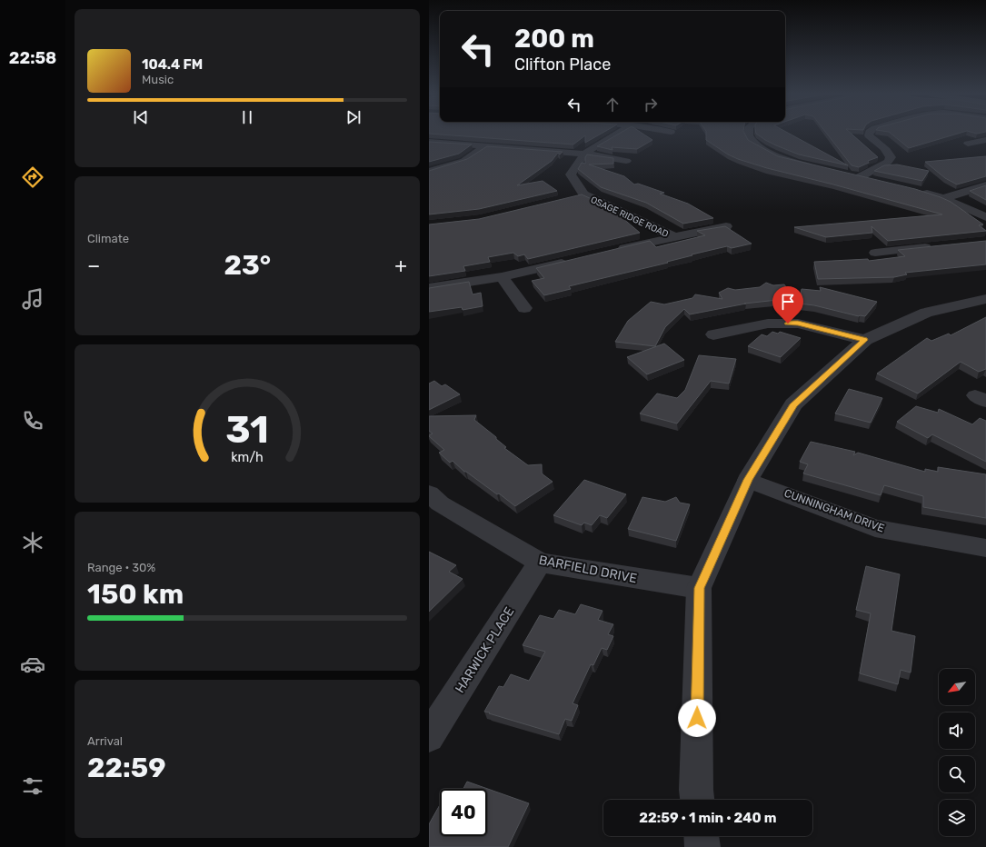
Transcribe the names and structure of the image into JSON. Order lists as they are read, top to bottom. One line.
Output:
{"streets":{"street":["OSAGE RIDGE ROAD","CUNNINGHAM DRIVE","BARFIELD DRIVE","HARWICK PLACE"]},"crossings":[["BARFIELD DRIVE","HARWICK PLACE"]],"north":"bottom left","page":{"tabs":"22:58","turn":["200 m","Clifton Place"],"song":["104.4 FM","Music"],"tile":["Climate",["Range · 30%","150 km"],["Arrival","22:59"]],"heat":["−","23°","+"],"limit":"40","trip":"22:59 · 1 min · 240 m","gauge":["31","km/h"]}}
